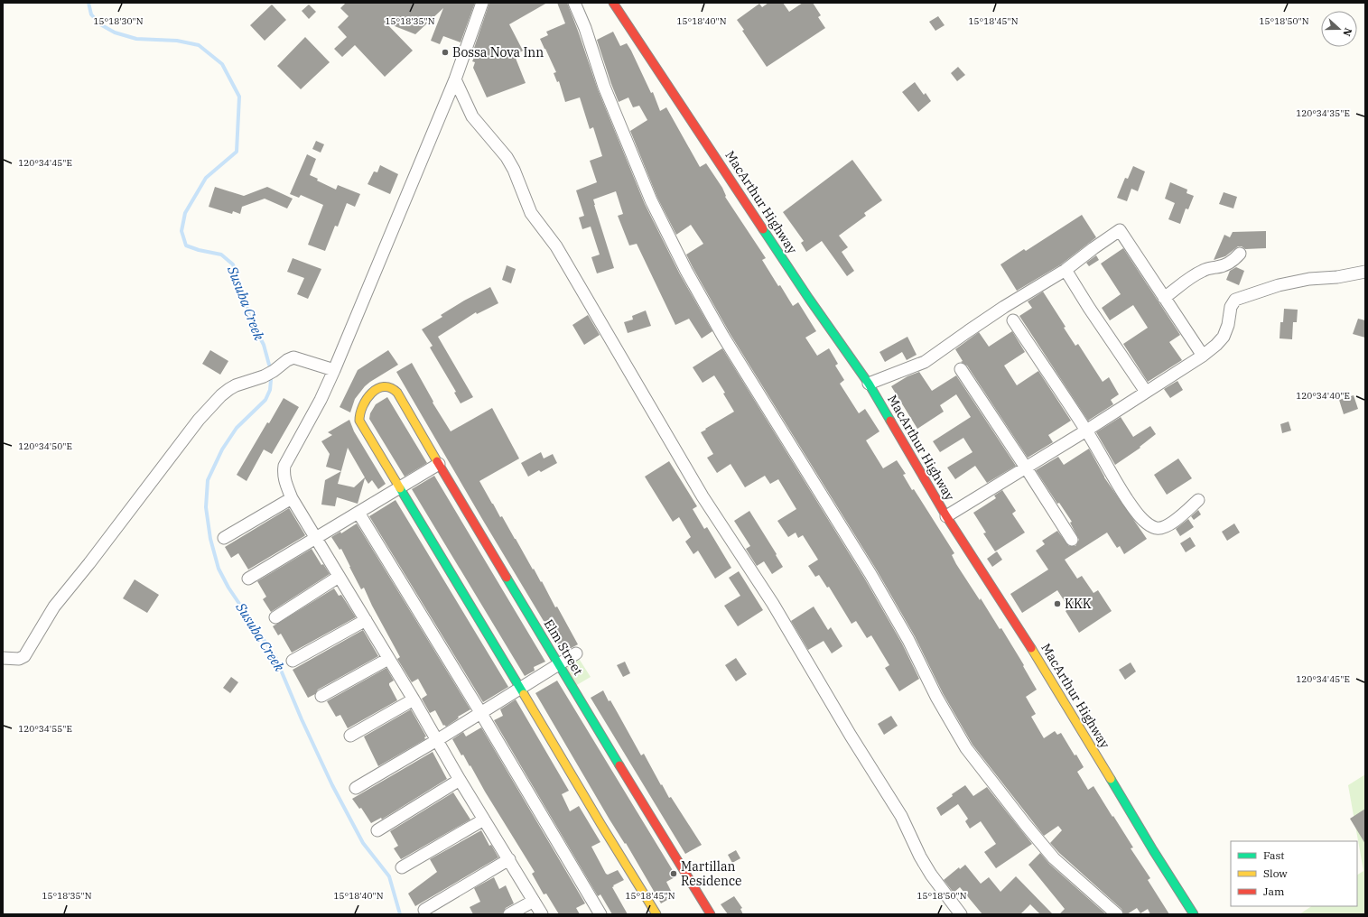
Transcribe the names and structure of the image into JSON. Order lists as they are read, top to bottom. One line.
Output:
{"streets":{"main road":["MacArthur Highway","Elm Street"]},"water":["Susuba Creek"],"places":["Bossa Nova Inn","KKK","Martillan Residence"],"legend":["Fast","Slow","Jam"],"north":"right","coordinates":["15°18'35\"N","15°18'45\"N","15°18'50\"N","15°18'30\"N","15°18'40\"N","120°34'35\"E","120°34'45\"E","120°34'40\"E","120°34'50\"E","120°34'55\"E"]}
